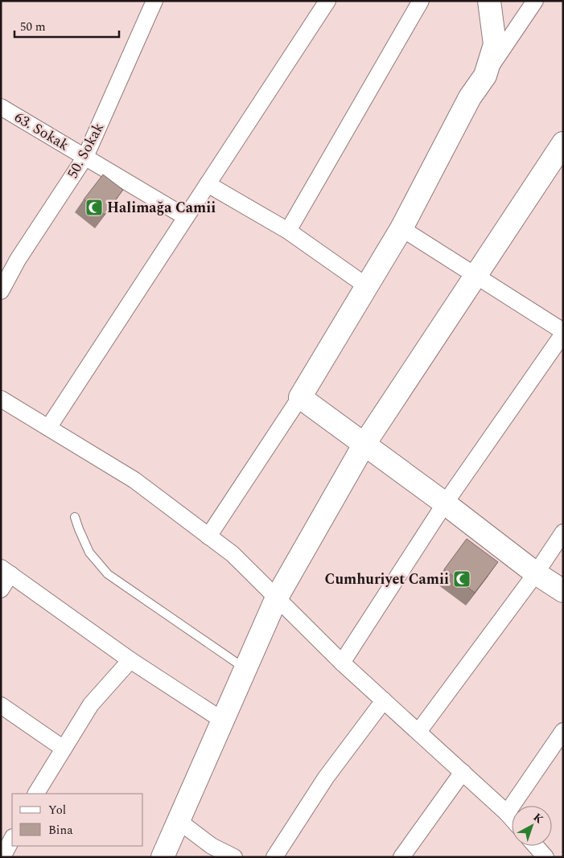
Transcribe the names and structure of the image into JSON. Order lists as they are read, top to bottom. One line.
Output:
{"streets":{"street":["63. Sokak","50. Sokak"]},"crossings":[["63. Sokak","50. Sokak"]],"places":{"mosque":["Halimağa Camii","Cumhuriyet Camii"]},"legend":["Yol","Bina"],"scale_bar":"50 m","north":"top right"}
